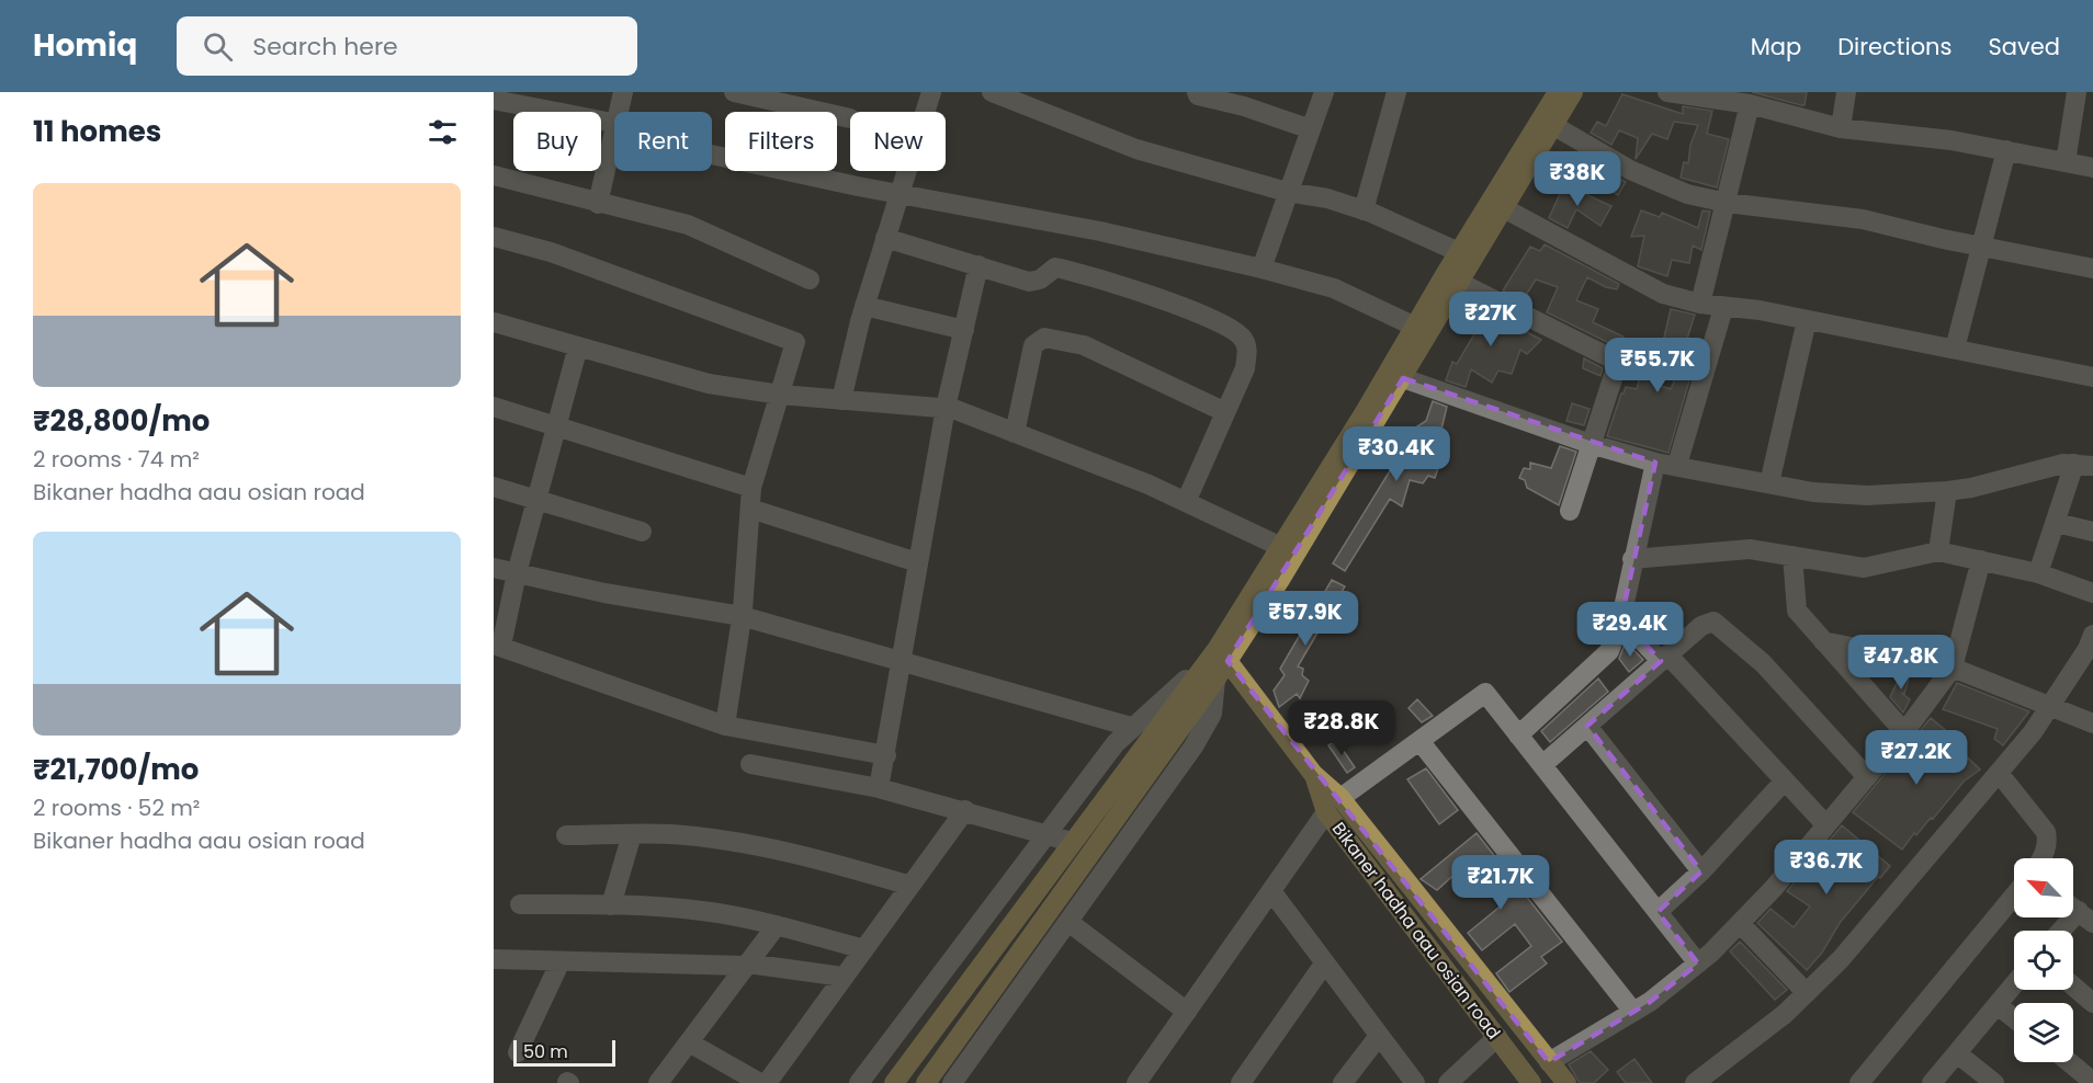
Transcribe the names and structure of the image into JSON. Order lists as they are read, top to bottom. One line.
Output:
{"streets":{"main road":["Bikaner hadha aau osian road"]},"scale_bar":"50 m","north":"top left","page":{"header":"Homiq","search":"Search here","nav":["Map","Directions","Saved"],"heading":"11 homes","chip":["Buy","Rent","Filters","New"],"price":["₹38K","₹27K","₹55.7K","₹30.4K","₹57.9K","₹29.4K","₹47.8K","₹28.8K","₹27.2K","₹36.7K","₹21.7K"],"list":[{"name":"₹28,800/mo","note":"2 rooms · 74 m² · Bikaner hadha aau osian road"},{"name":"₹21,700/mo","note":"2 rooms · 52 m² · Bikaner hadha aau osian road"}],"scale":"50 m"}}
